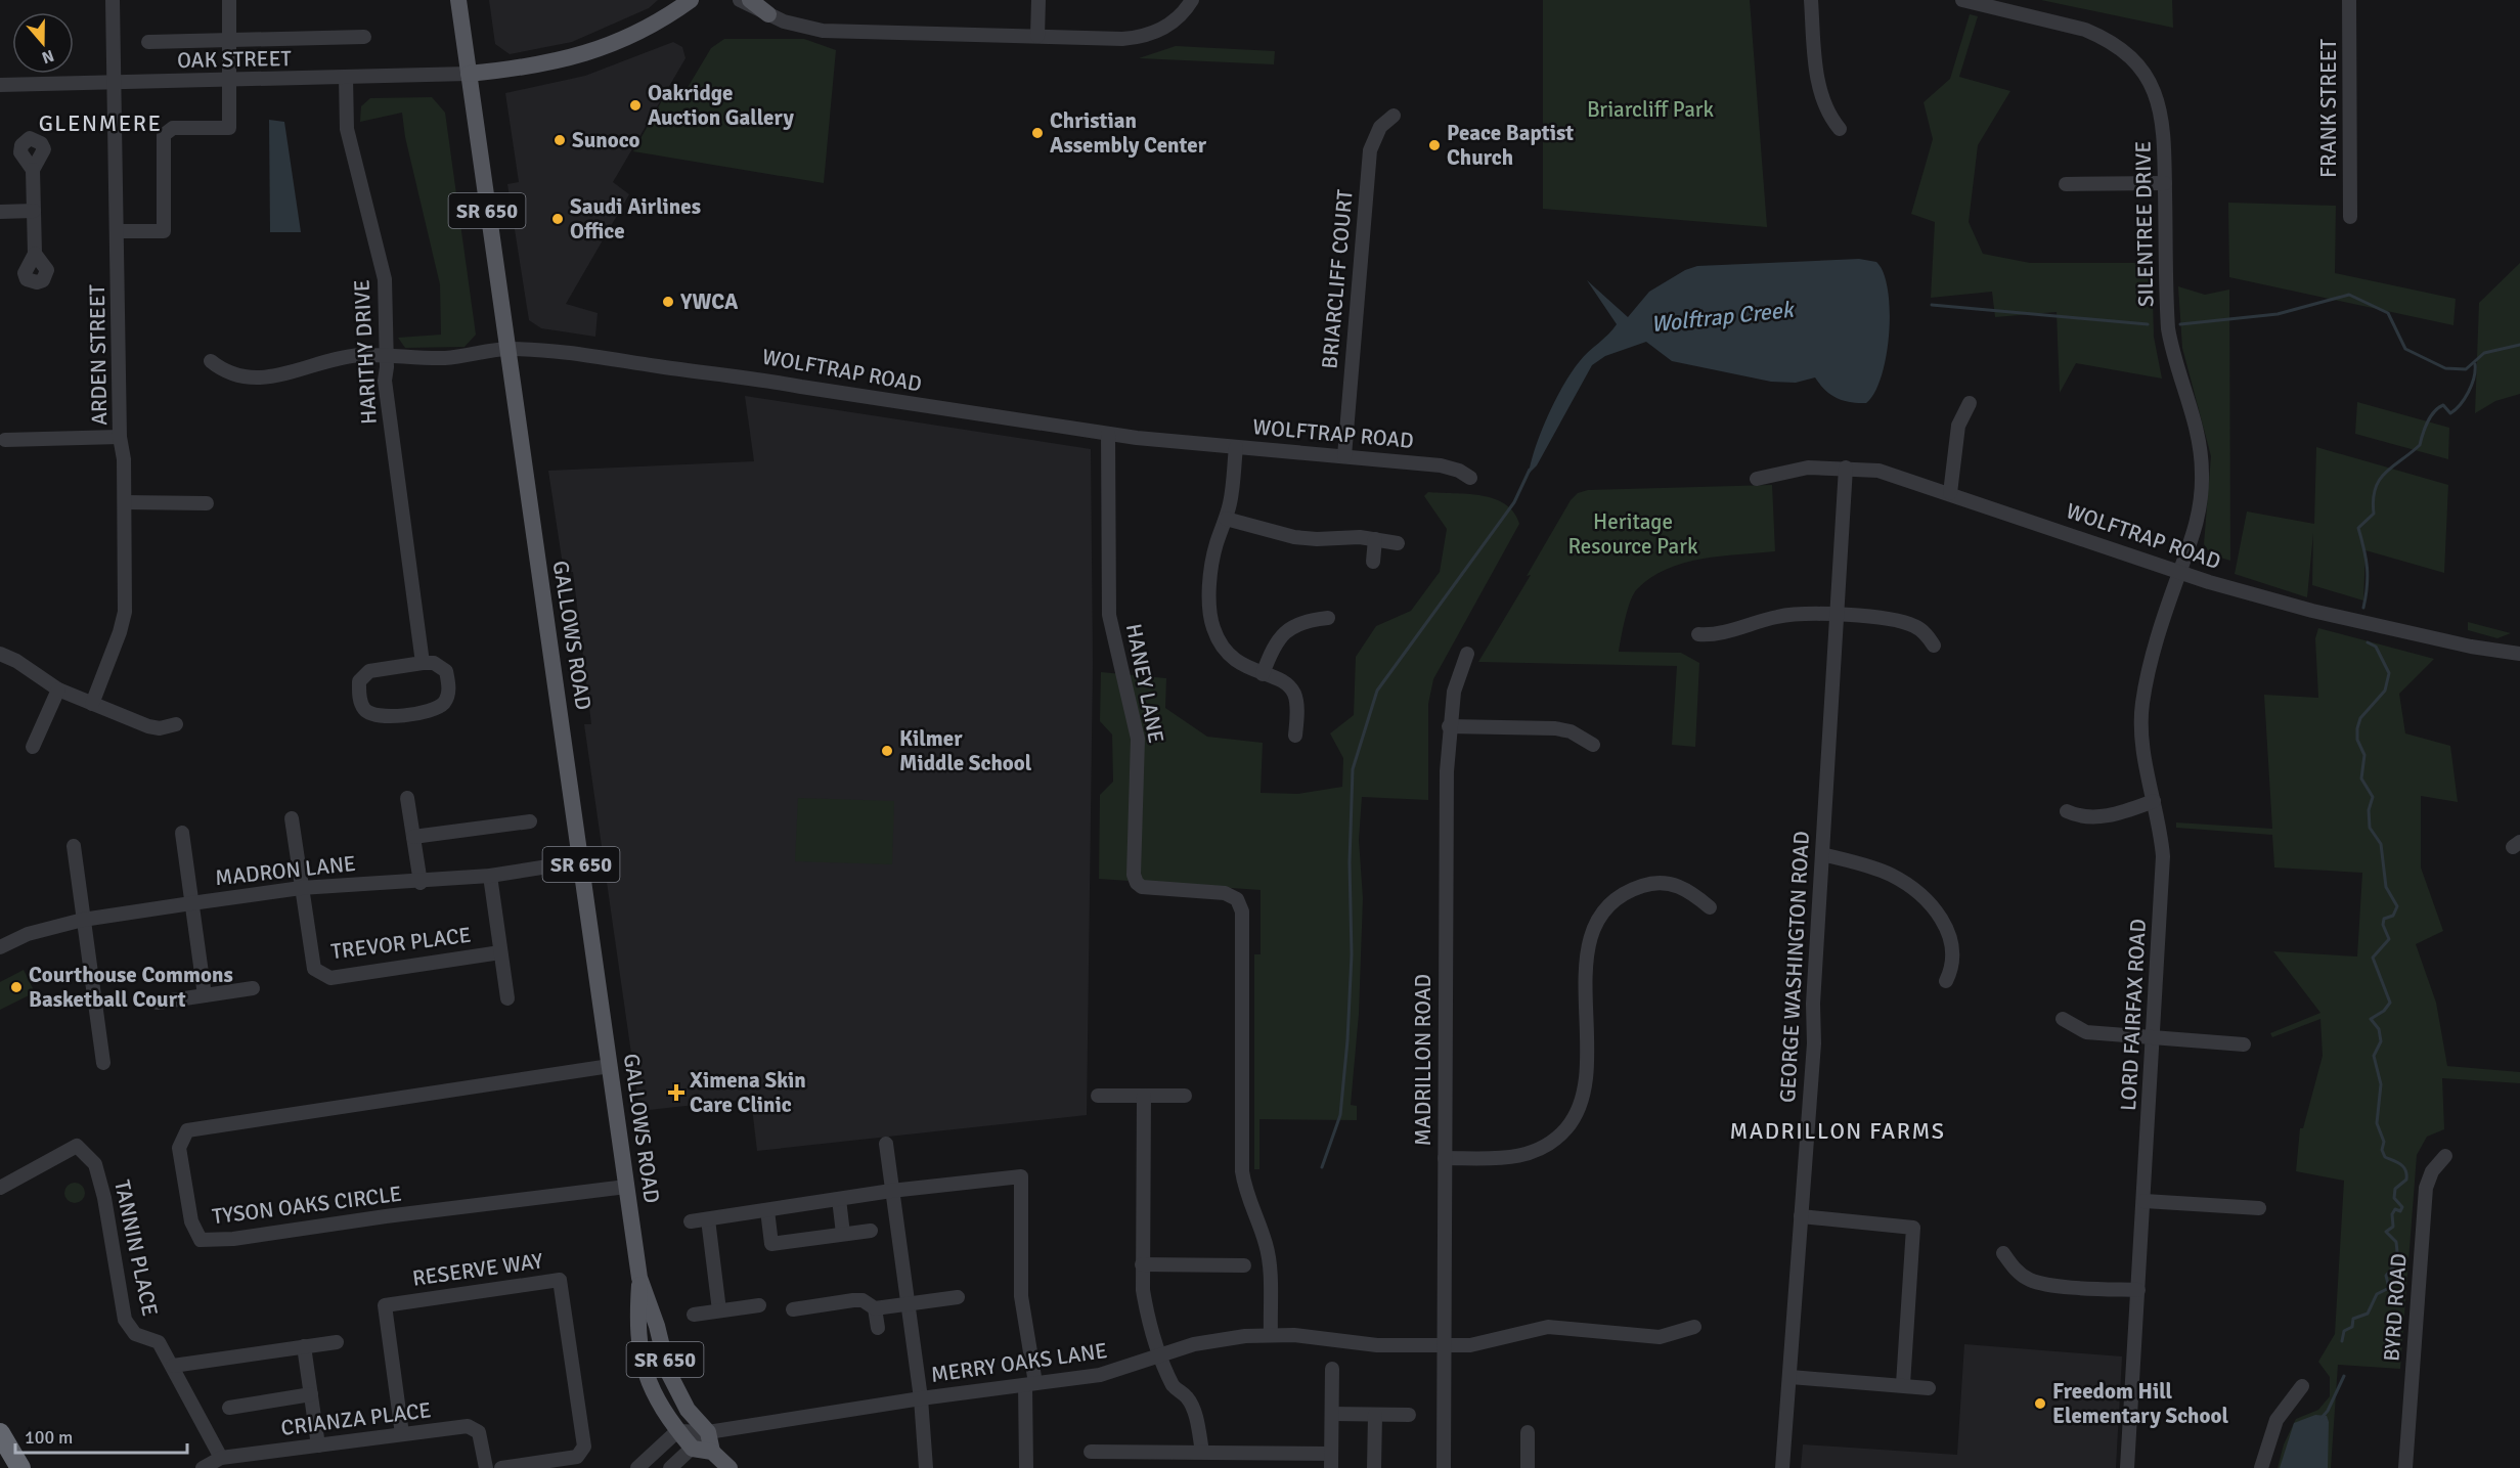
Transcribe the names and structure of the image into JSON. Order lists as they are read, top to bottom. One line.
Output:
{"streets":{"main road":["SR 650","GALLOWS ROAD"],"street":["OAK STREET","FRANK STREET","SILENTREE DRIVE","BRIARCLIFF COURT","HARITHY DRIVE","ARDEN STREET","WOLFTRAP ROAD","HANEY LANE","MADRON LANE","TREVOR PLACE","GEORGE WASHINGTON ROAD","LORD FAIRFAX ROAD","MADRILLON ROAD","TYSON OAKS CIRCLE","TANNIN PLACE","RESERVE WAY","BYRD ROAD","MERRY OAKS LANE","CRIANZA PLACE"]},"crossings":[["OAK STREET","HARITHY DRIVE"],["OAK STREET","ARDEN STREET"],["OAK STREET","GALLOWS ROAD"],["SILENTREE DRIVE","WOLFTRAP ROAD"],["SILENTREE DRIVE","LORD FAIRFAX ROAD"],["BRIARCLIFF COURT","WOLFTRAP ROAD"],["HARITHY DRIVE","WOLFTRAP ROAD"],["WOLFTRAP ROAD","GALLOWS ROAD"],["WOLFTRAP ROAD","HANEY LANE"],["WOLFTRAP ROAD","GEORGE WASHINGTON ROAD"],["WOLFTRAP ROAD","LORD FAIRFAX ROAD"],["GALLOWS ROAD","MADRON LANE"],["GALLOWS ROAD","TYSON OAKS CIRCLE"],["GALLOWS ROAD","MERRY OAKS LANE"],["HANEY LANE","MERRY OAKS LANE"],["MADRON LANE","TREVOR PLACE"],["MADRILLON ROAD","MERRY OAKS LANE"],["TANNIN PLACE","CRIANZA PLACE"],["RESERVE WAY","CRIANZA PLACE"]],"districts":["GLENMERE","MADRILLON FARMS"],"water":["Wolftrap Creek"],"parks":["Briarcliff Park","Heritage Resource Park"],"places":{"other":["Oakridge Auction Gallery","Christian Assembly Center","Sunoco","Peace Baptist Church","Saudi Airlines Office","YWCA","Kilmer Middle School","Courthouse Commons Basketball Court","Freedom Hill Elementary School"],"health":["Ximena Skin Care Clinic"]},"scale_bar":"100 m","north":"bottom"}
